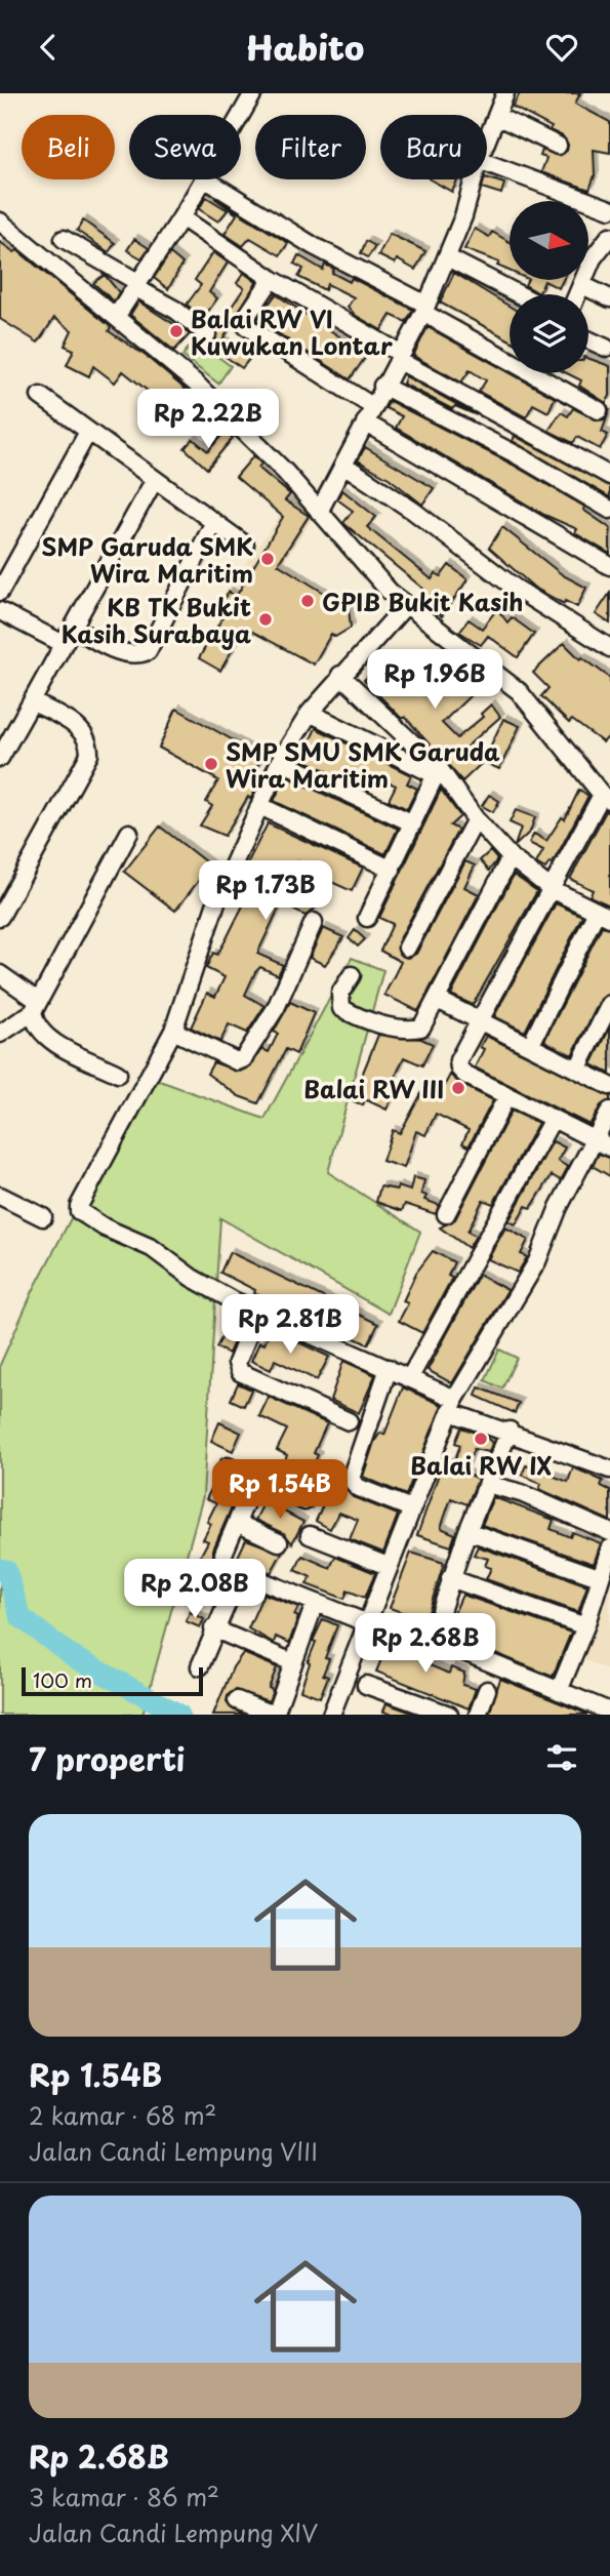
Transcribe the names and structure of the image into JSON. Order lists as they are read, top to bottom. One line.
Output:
{"places":["Balai RW VI Kuwukan Lontar","SMP Garuda SMK Wira Maritim","GPIB Bukit Kasih","KB TK Bukit Kasih Surabaya","SMP SMU SMK Garuda Wira Maritim","Balai RW III","Balai RW IX"],"scale_bar":"100 m","north":"right","page":{"header":"Habito","chip":["Beli","Sewa","Filter","Baru"],"price":["Rp 2.22B","Rp 1.96B","Rp 1.73B","Rp 2.81B","Rp 1.54B","Rp 2.08B","Rp 2.68B"],"scale":"100 m","heading":"7 properti","list":[{"name":"Rp 1.54B","note":"2 kamar · 68 m² · Jalan Candi Lempung VIII"},{"name":"Rp 2.68B","note":"3 kamar · 86 m² · Jalan Candi Lempung XIV"}]}}
